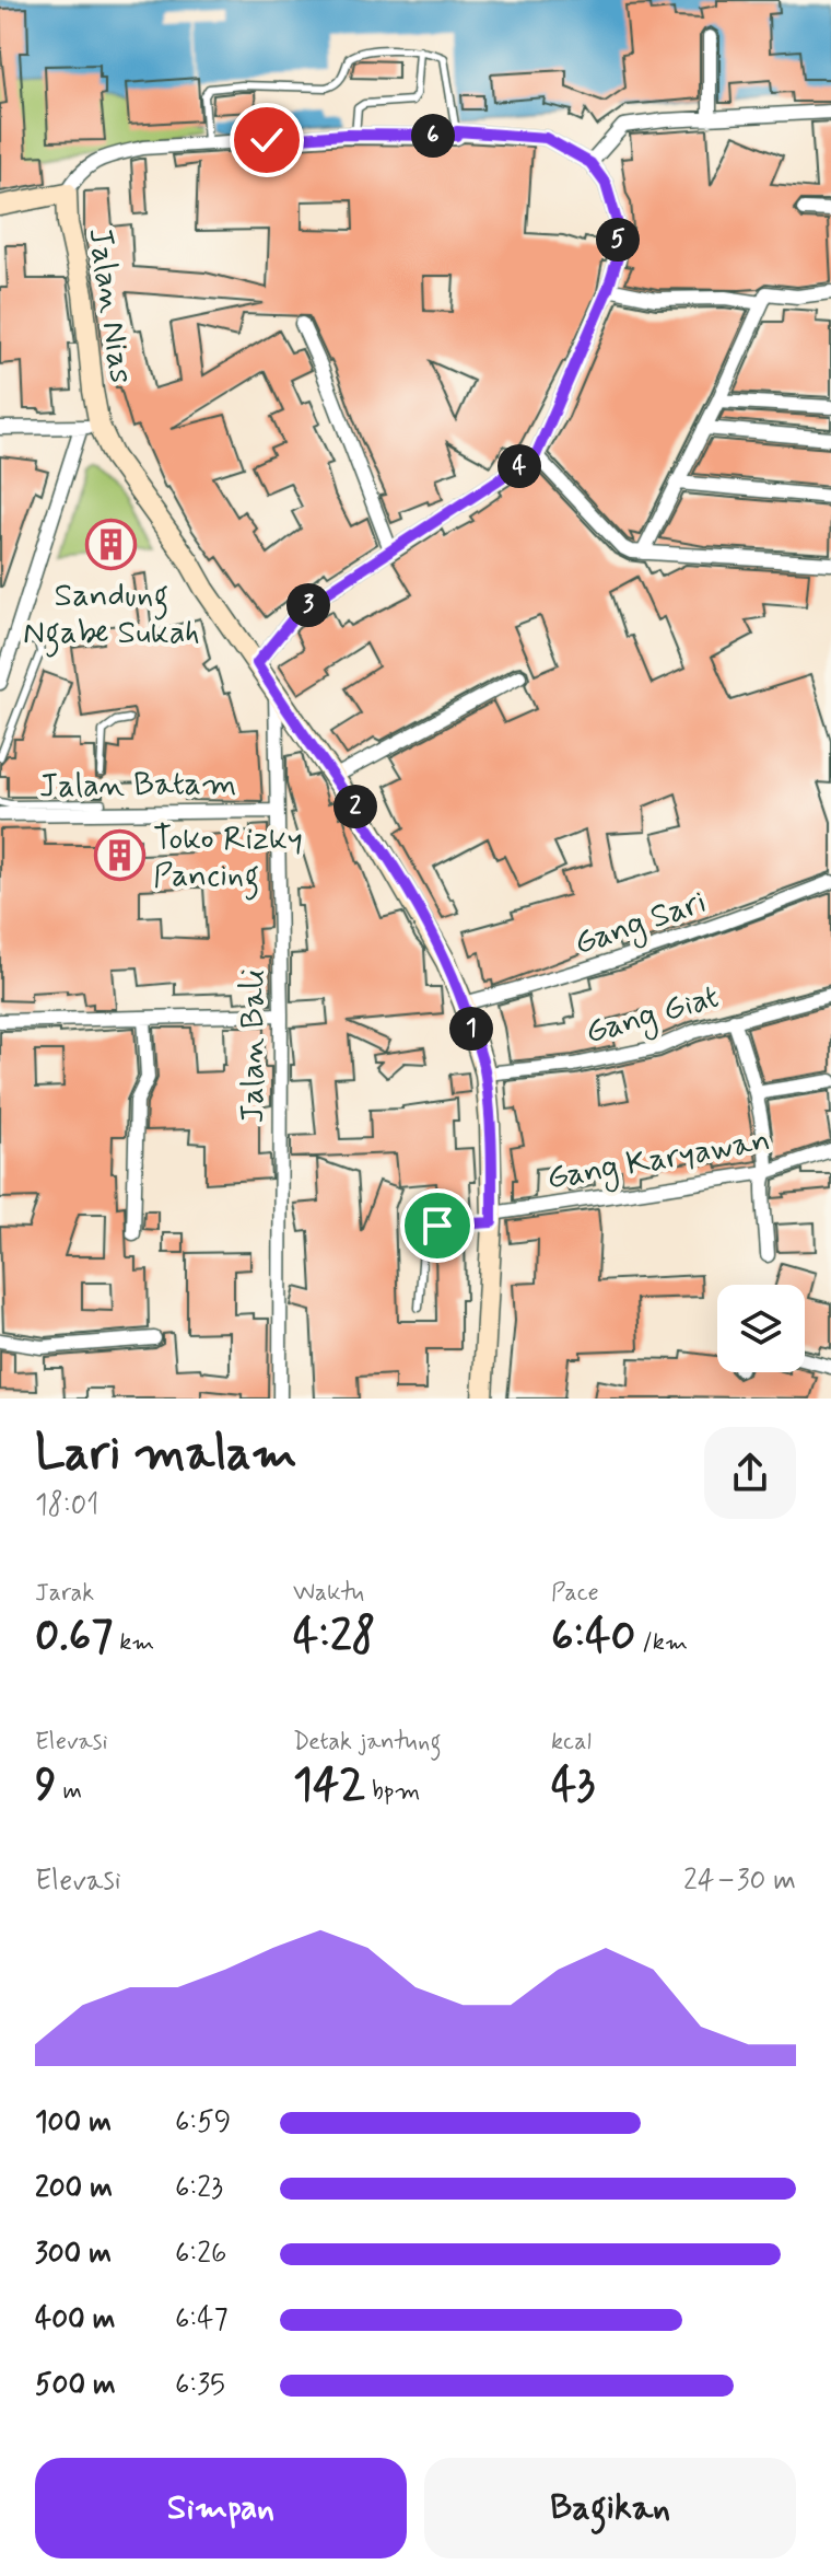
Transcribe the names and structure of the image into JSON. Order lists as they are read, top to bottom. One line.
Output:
{"streets":{"street":["Jalan Nias","Jalan Batam","Gang Sari","Gang Giat","Jalan Bali","Gang Karyawan"]},"crossings":[["Jalan Nias","Gang Sari"],["Jalan Nias","Gang Giat"],["Jalan Nias","Jalan Bali"],["Jalan Nias","Gang Karyawan"],["Jalan Batam","Jalan Bali"]],"places":{"building":["Sandung Ngabe Sukah","Toko Rizky Pancing"]},"page":{"pins":["6","5","4","3","2","1"],"heading":["Lari malam","18:01"],"stats":[["Jarak","0.67 km"],["Waktu","4:28"],["Pace","6:40 /km"],["Elevasi","9 m"],["Detak jantung","142 bpm"],["kcal","43"]],"chart":["Elevasi","24–30 m"],"list":[{"name":"100 m","note":"6:59"},{"name":"200 m","note":"6:23"},{"name":"300 m","note":"6:26"},{"name":"400 m","note":"6:47"},{"name":"500 m","note":"6:35"}],"buttons":["Simpan","Bagikan"]}}
